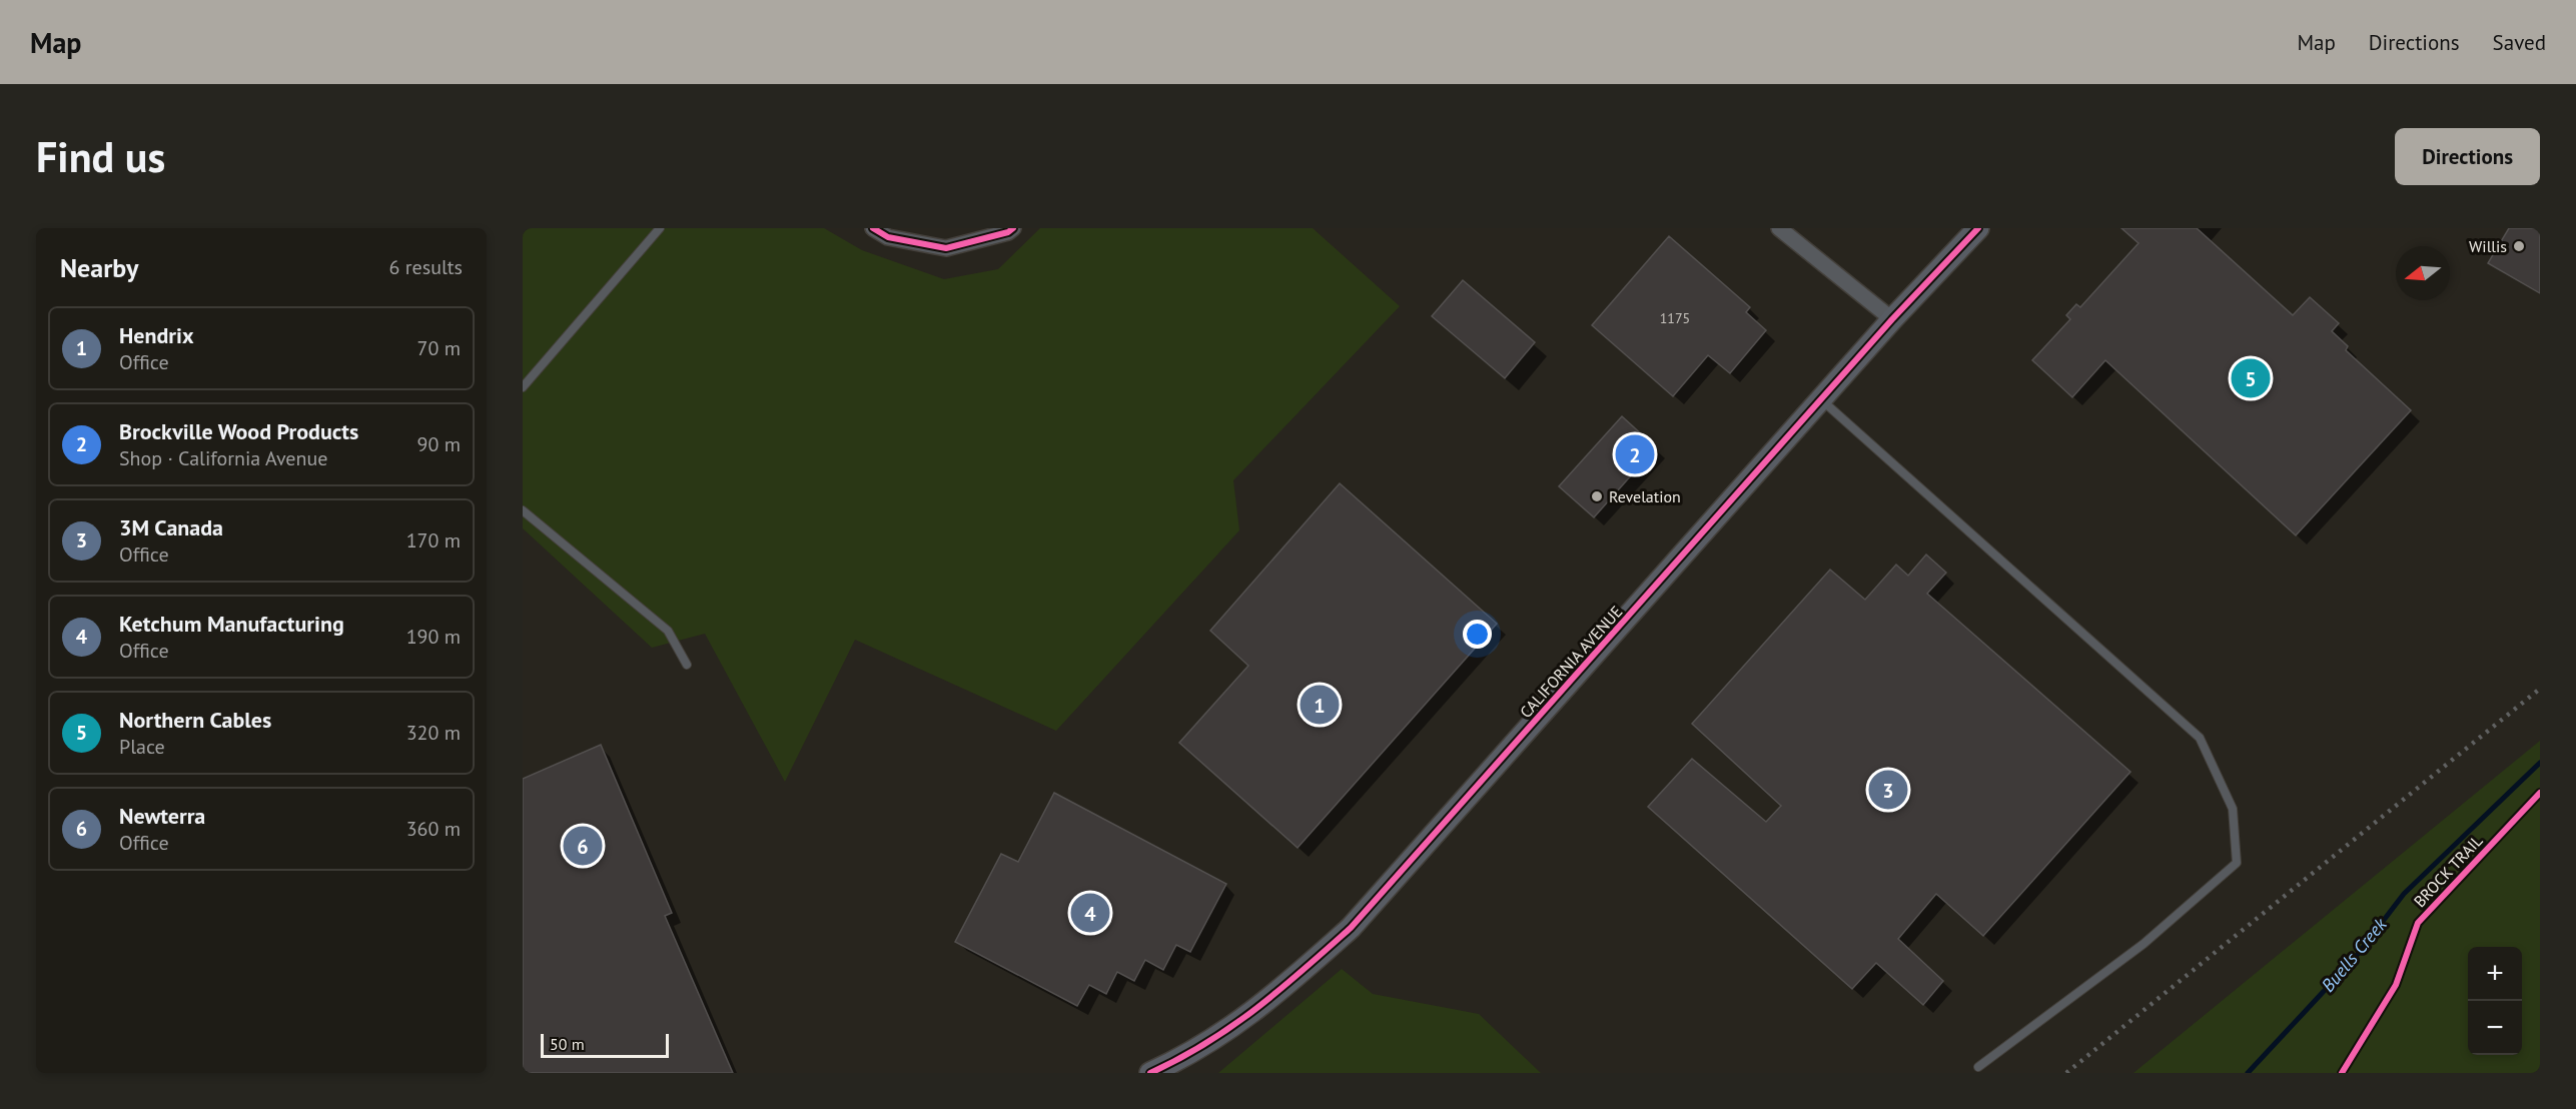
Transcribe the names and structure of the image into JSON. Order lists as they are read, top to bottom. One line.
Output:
{"streets":{"street":["CALIFORNIA AVENUE"],"cycle path":["BROCK TRAIL"]},"water":["Buells Creek"],"places":["Willis","Revelation"],"house_numbers":["1175"],"scale_bar":"50 m","north":"left","page":{"header":"Map","nav":["Map","Directions","Saved"],"buttons":"Directions","title":"Find us","heading":["Nearby","6 results"],"list":[{"mark":"1","name":"Hendrix","note":"Office","value":"70 m"},{"mark":"2","name":"Brockville Wood Products","note":"Shop · California Avenue","value":"90 m"},{"mark":"3","name":"3M Canada","note":"Office","value":"170 m"},{"mark":"4","name":"Ketchum Manufacturing","note":"Office","value":"190 m"},{"mark":"5","name":"Northern Cables","note":"Place","value":"320 m"},{"mark":"6","name":"Newterra","note":"Office","value":"360 m"}],"pins":["5","2","1","3","6","4"],"map_buttons":["+","−"],"scale":"50 m"}}
